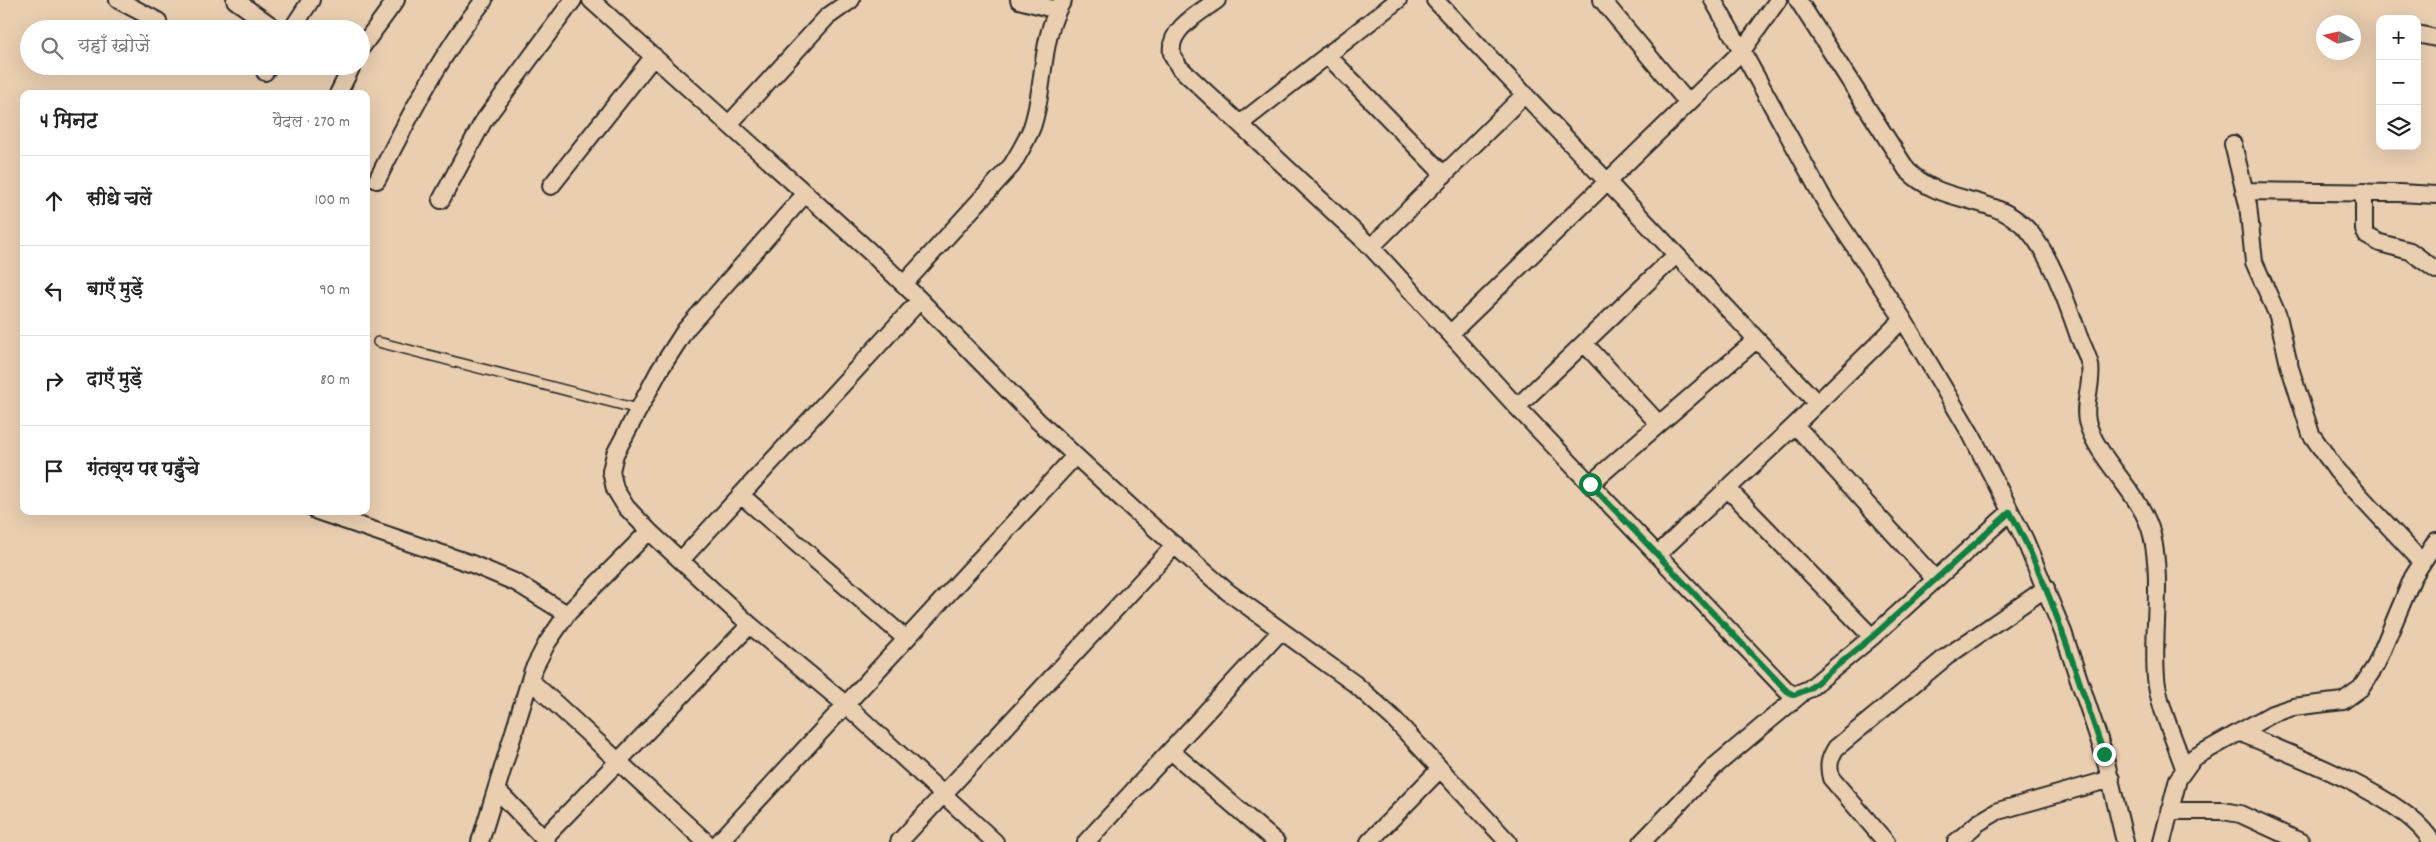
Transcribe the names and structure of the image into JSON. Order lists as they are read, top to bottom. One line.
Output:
{"north":"left","page":{"map_buttons":["+","−"],"search":"यहाँ खोजें","heading":["4 मिनट","पैदल · 270 m"],"list":[["सीधे चलें","100 m"],["बाएँ मुड़ें","90 m"],["दाएँ मुड़ें","80 m"],"गंतव्य पर पहुँचे"]}}
